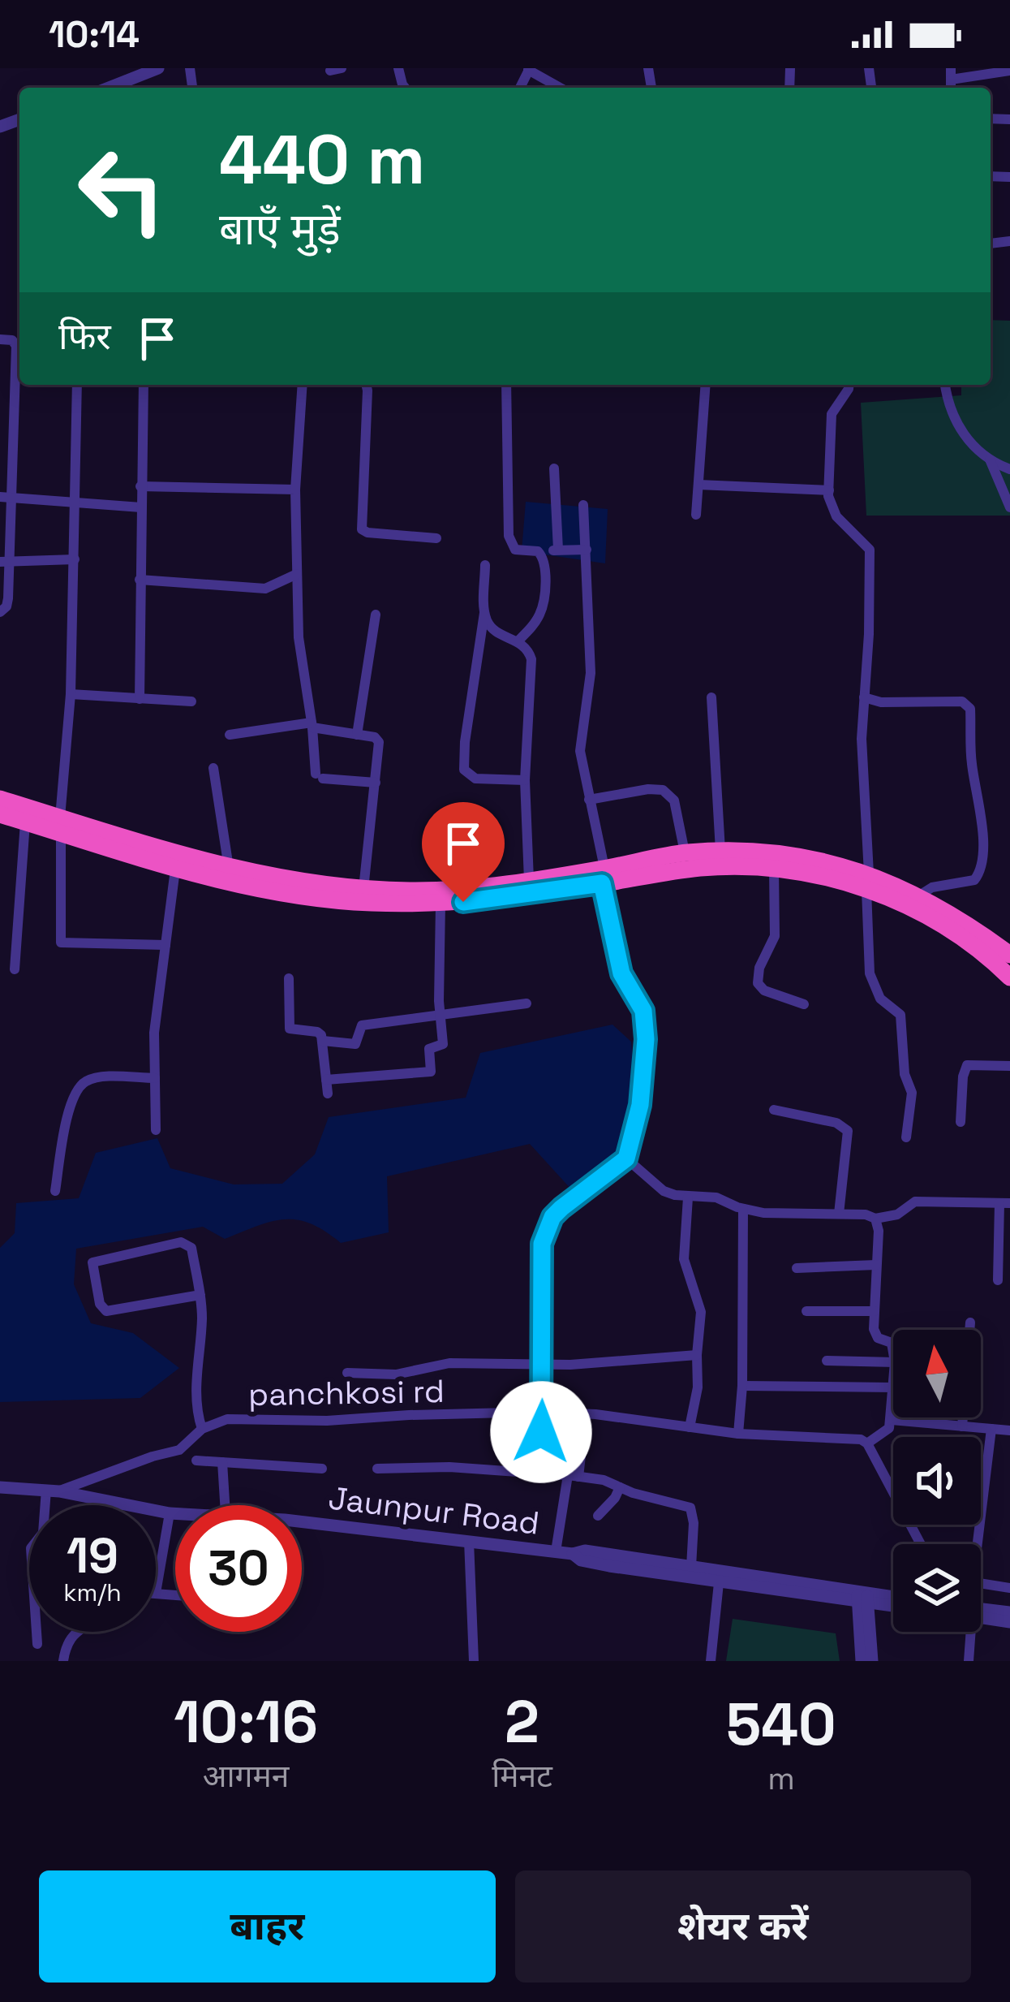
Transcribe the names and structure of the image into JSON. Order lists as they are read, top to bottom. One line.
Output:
{"streets":{"street":["panchkosi rd","Jaunpur Road"]},"crossings":[["panchkosi rd","Jaunpur Road"]],"north":"top","page":{"status":"10:14","turn":["440 m","बाएँ मुड़ें"],"then":"फिर","speed":"19 km/h","limit":"30","eta":["10:16","आगमन","2","मिनट","540","m"],"buttons":["बाहर","शेयर करें"]}}
